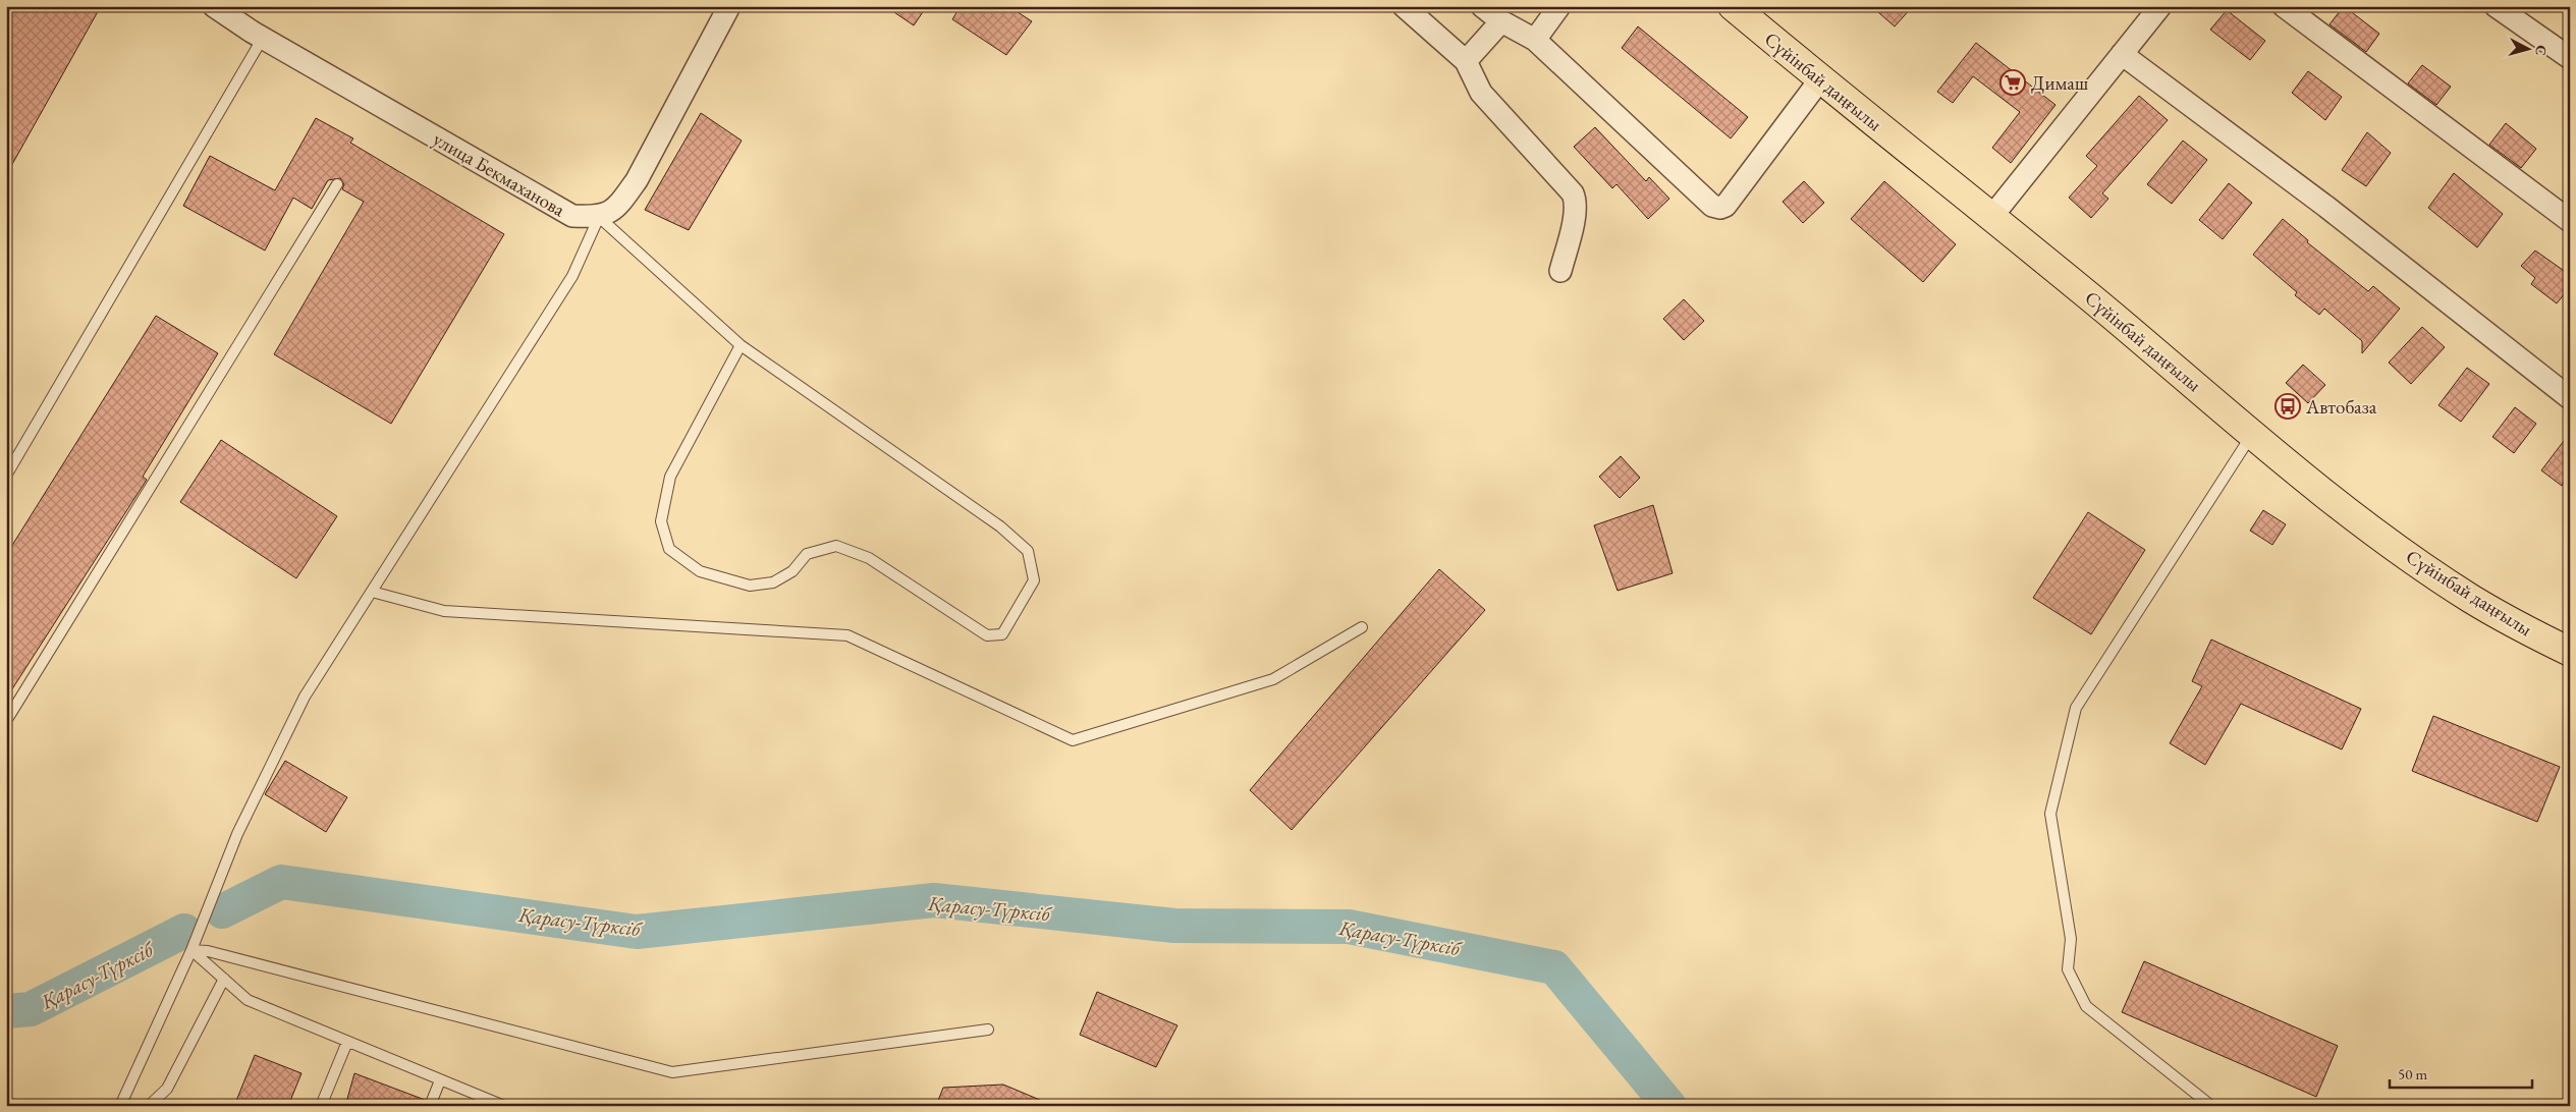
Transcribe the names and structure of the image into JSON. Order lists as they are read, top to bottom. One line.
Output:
{"streets":{"main road":["Сүйінбай даңғылы"],"street":["улица Бекмаханова"]},"water":["Қарасу-Түрксіб"],"places":{"supermarket":["Димаш"],"bus stop":["Автобаза"]},"scale_bar":"50 m","north":"right"}
